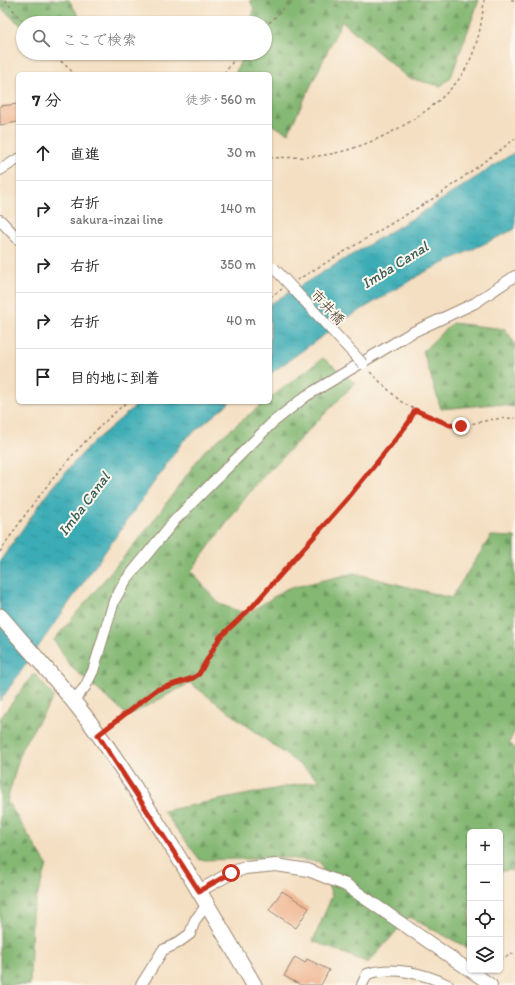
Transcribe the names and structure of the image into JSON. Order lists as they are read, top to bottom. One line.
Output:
{"streets":{"street":["市井橋"]},"water":["Imba Canal"],"page":{"search":"ここで検索","heading":["7 分","徒歩 · 560 m"],"list":[["直進","30 m"],["右折","sakura-inzai line","140 m"],["右折","350 m"],["右折","40 m"],"目的地に到着"],"map_buttons":["+","−"]}}
